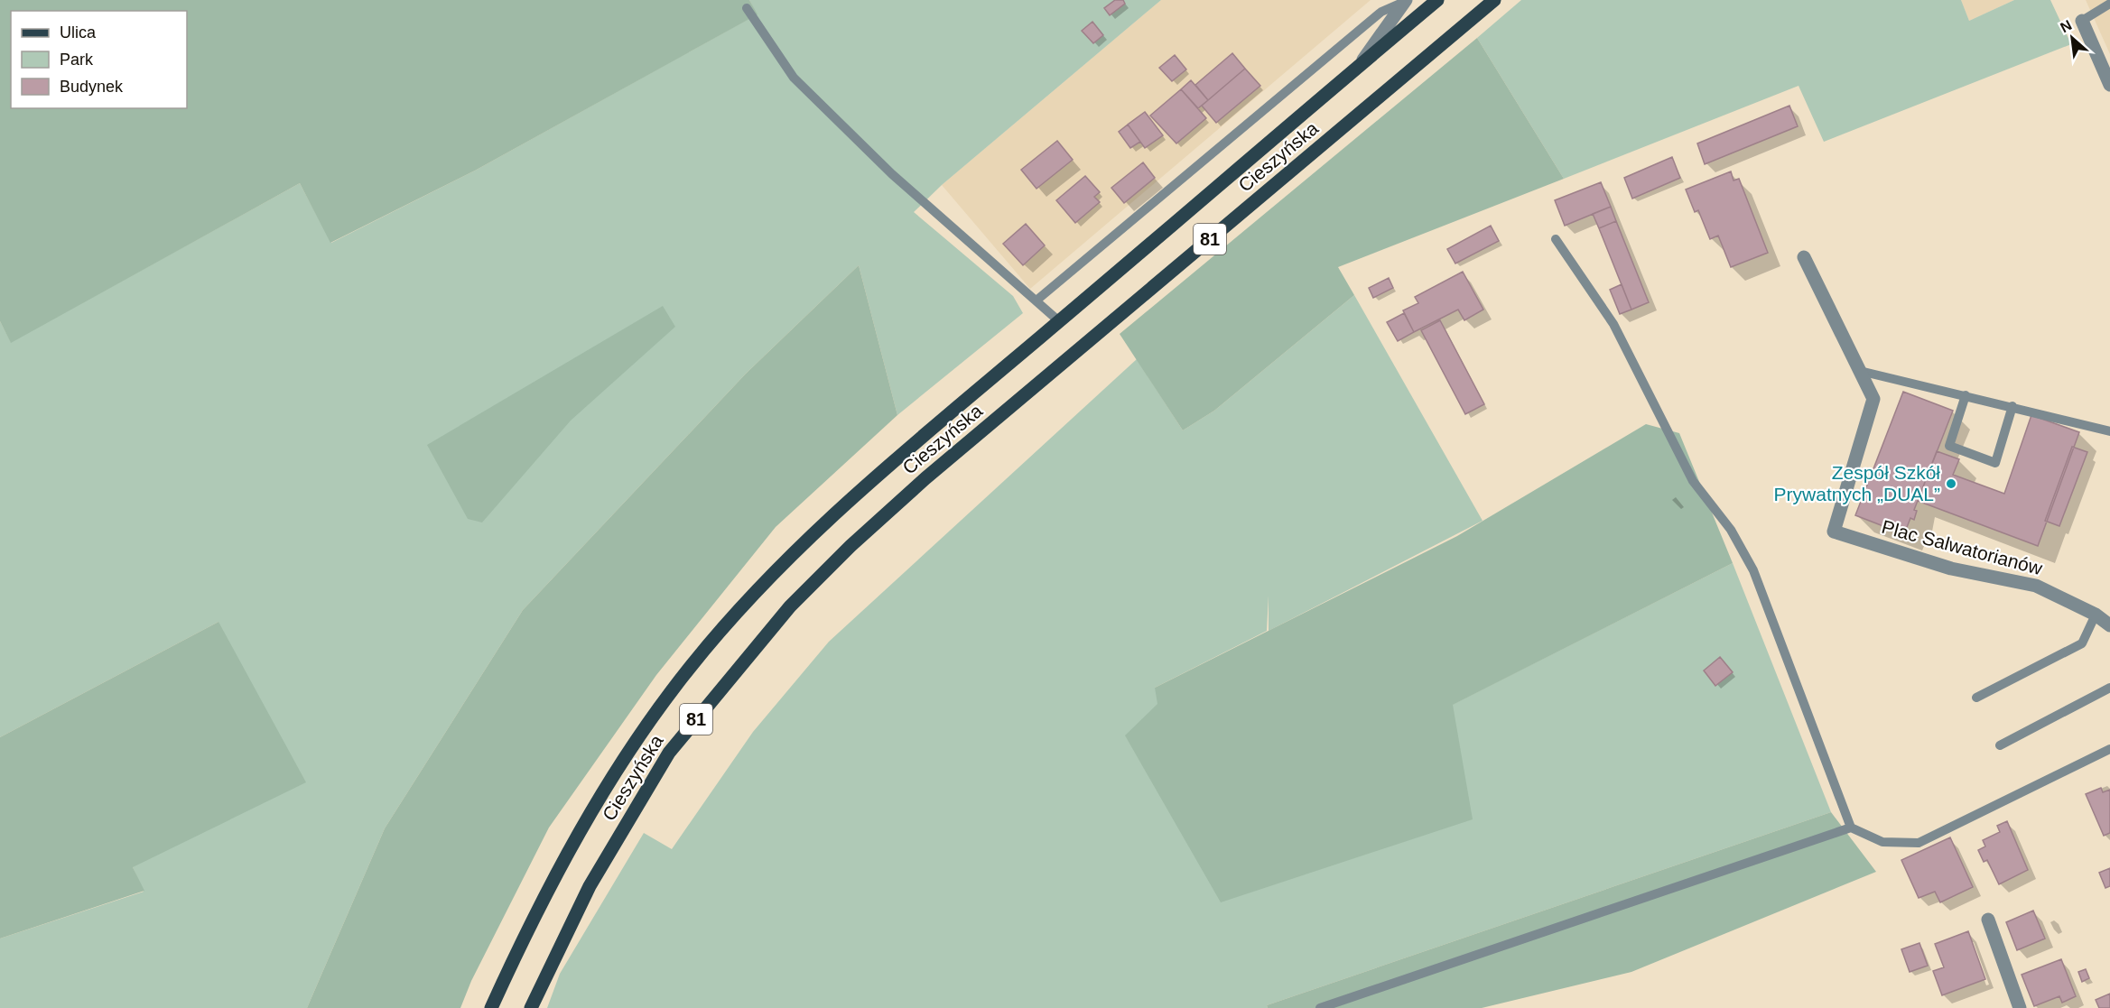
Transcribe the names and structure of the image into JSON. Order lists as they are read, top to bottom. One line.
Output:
{"streets":{"main road":["Cieszyńska","81"],"street":["Plac Salwatorianów"]},"places":["Zespół Szkół Prywatnych „DUAL”"],"legend":["Ulica","Park","Budynek"],"north":"top left"}
